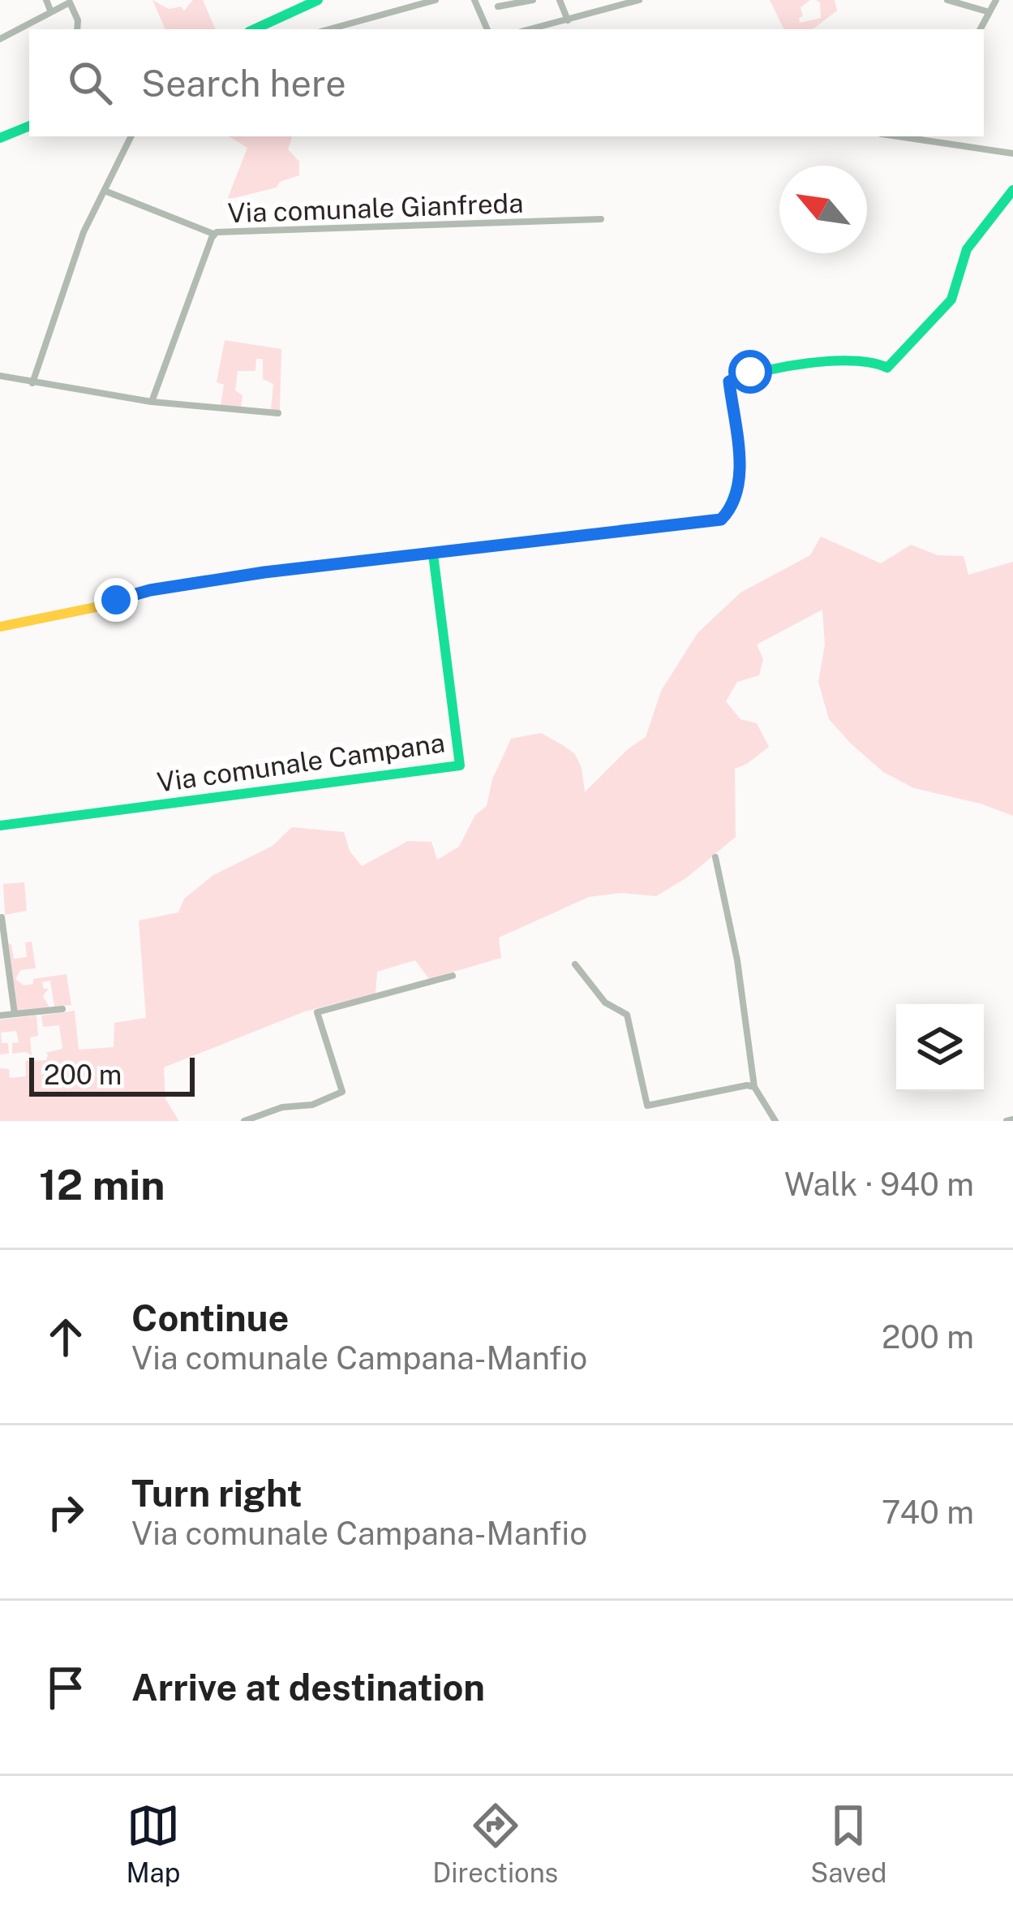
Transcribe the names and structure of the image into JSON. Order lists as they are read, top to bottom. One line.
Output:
{"streets":{"street":["Via comunale Gianfreda","Via comunale Campana"]},"scale_bar":"200 m","north":"top left","page":{"search":"Search here","scale":"200 m","heading":["12 min","Walk · 940 m"],"list":[["Continue","Via comunale Campana-Manfio","200 m"],["Turn right","Via comunale Campana-Manfio","740 m"],"Arrive at destination"],"nav":["Map","Directions","Saved"]}}
